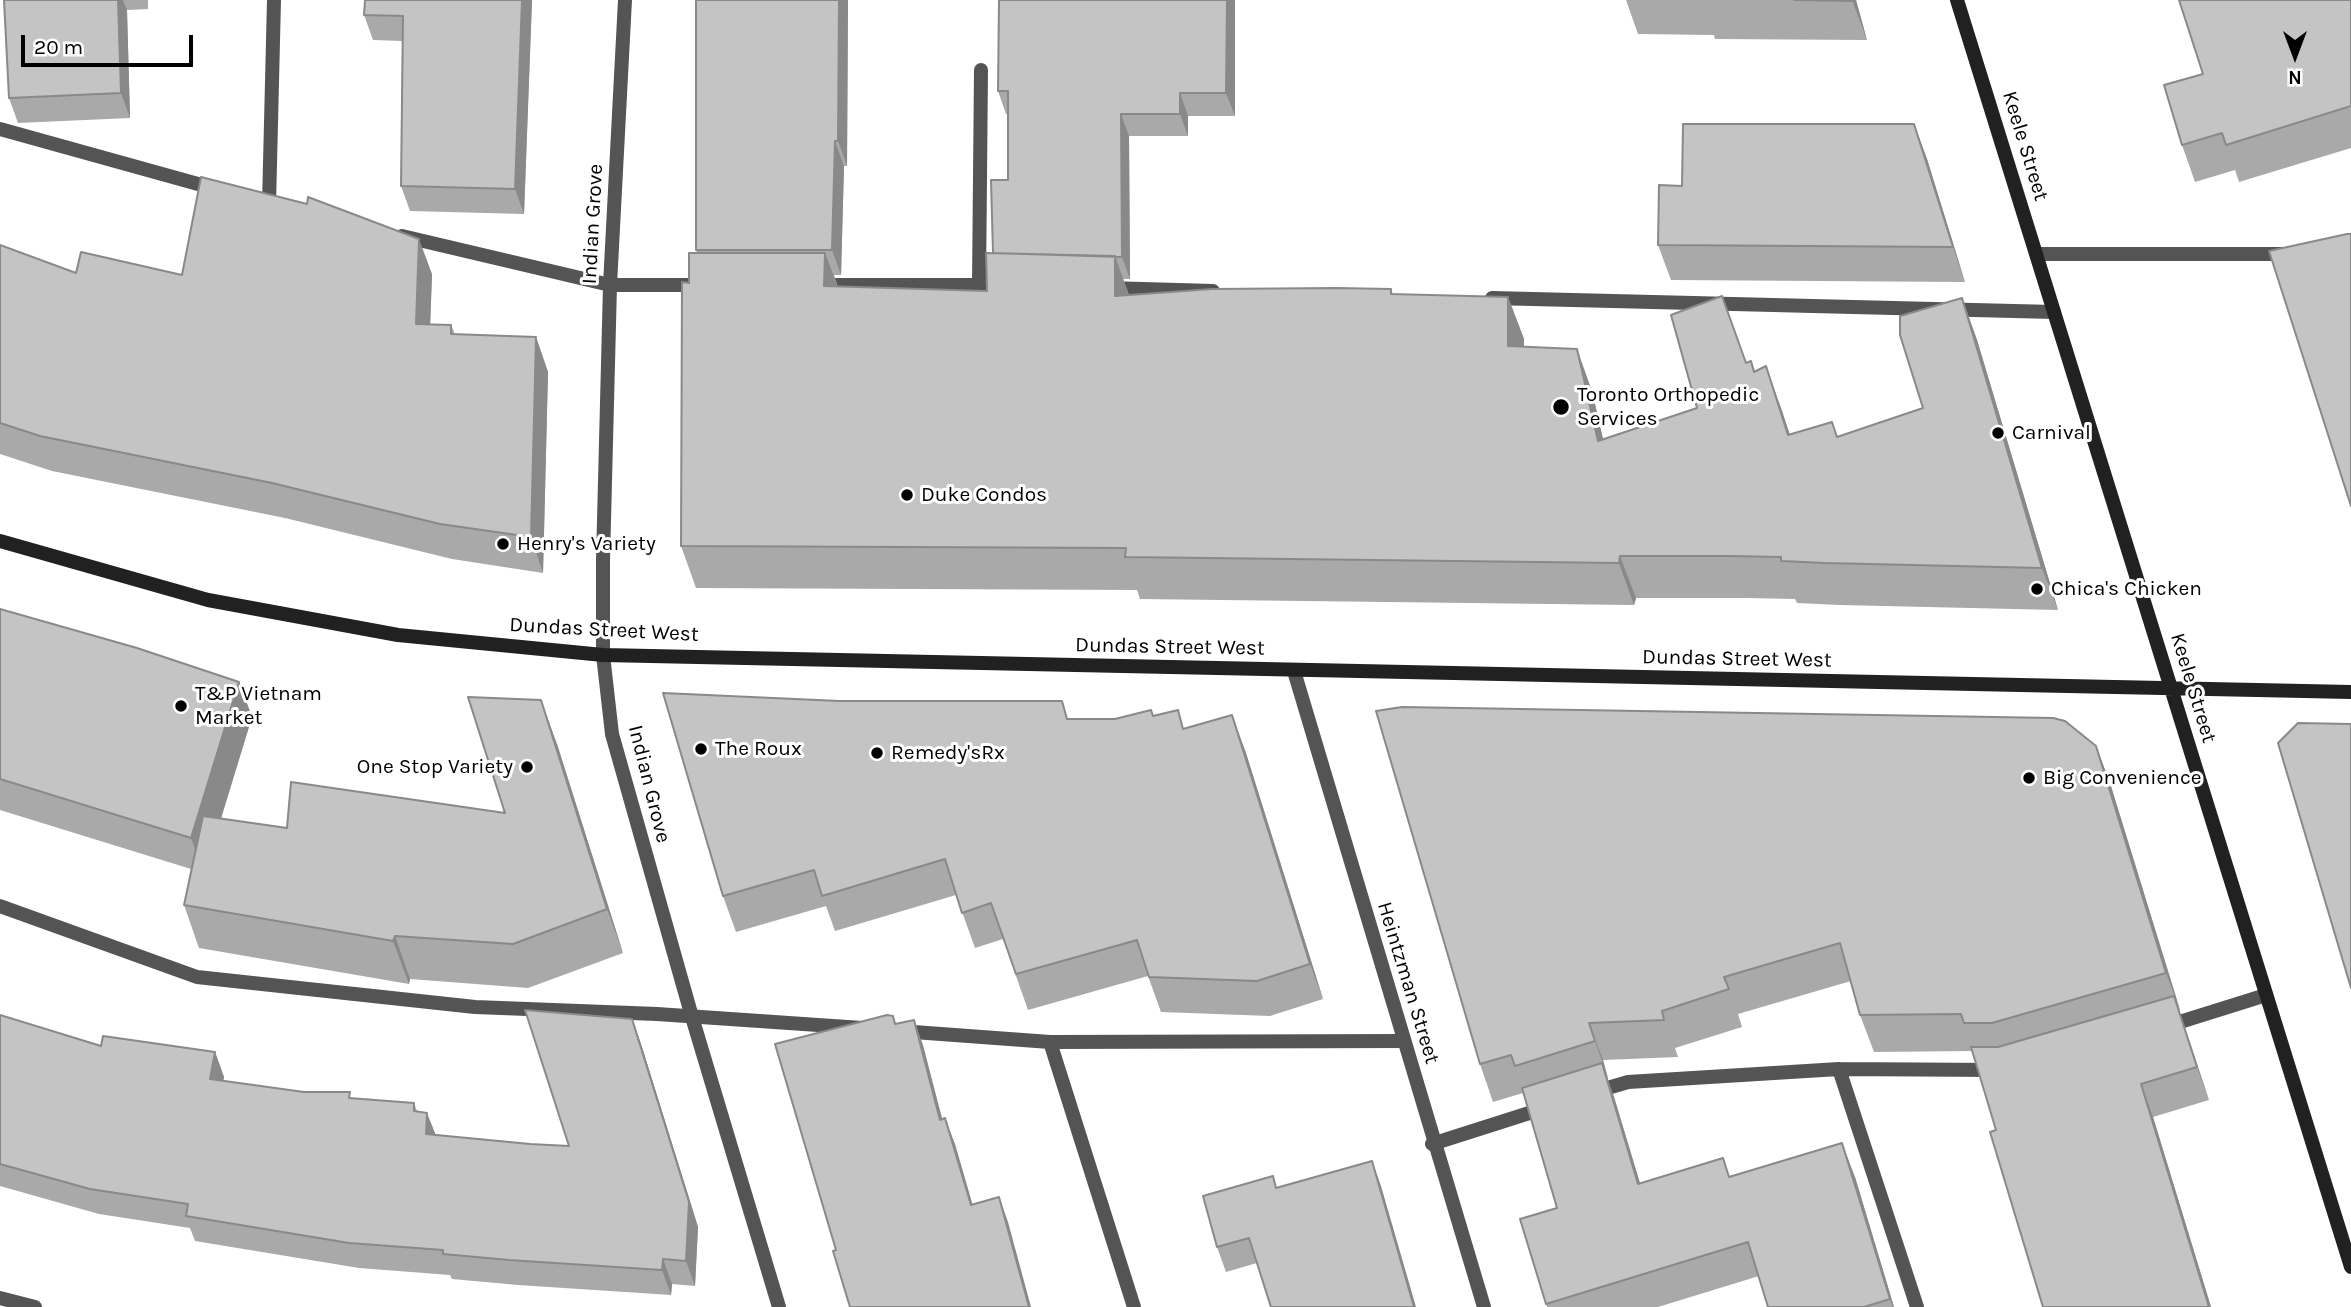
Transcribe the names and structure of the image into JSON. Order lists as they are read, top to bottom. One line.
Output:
{"streets":{"main road":["Keele Street","Dundas Street West"],"street":["Indian Grove","Heintzman Street"]},"crossings":[["Keele Street","Dundas Street West"],["Indian Grove","Dundas Street West"],["Dundas Street West","Heintzman Street"]],"places":["Toronto Orthopedic Services","Carnival","Duke Condos","Henry's Variety","Chica's Chicken","T&P Vietnam Market","The Roux","Remedy'sRx","One Stop Variety","Big Convenience"],"scale_bar":"20 m","north":"bottom"}
